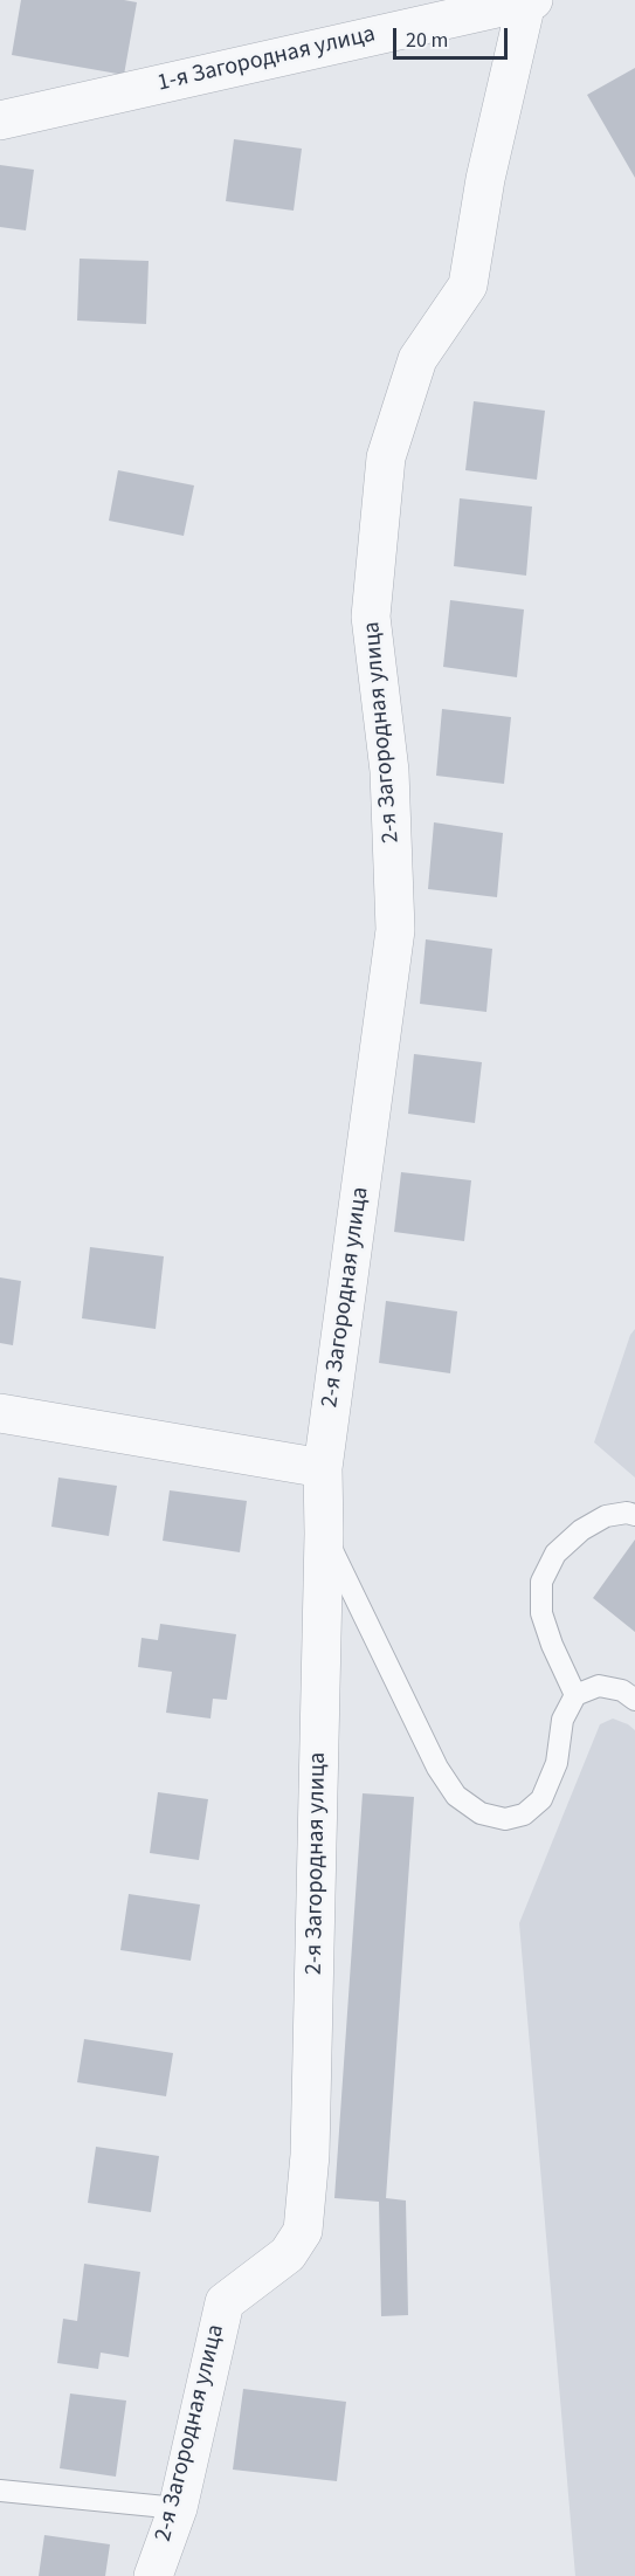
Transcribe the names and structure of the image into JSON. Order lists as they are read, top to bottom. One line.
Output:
{"streets":{"street":["1-я Загородная улица","2-я Загородная улица"]},"crossings":[["1-я Загородная улица","2-я Загородная улица"]],"scale_bar":"20 m"}
